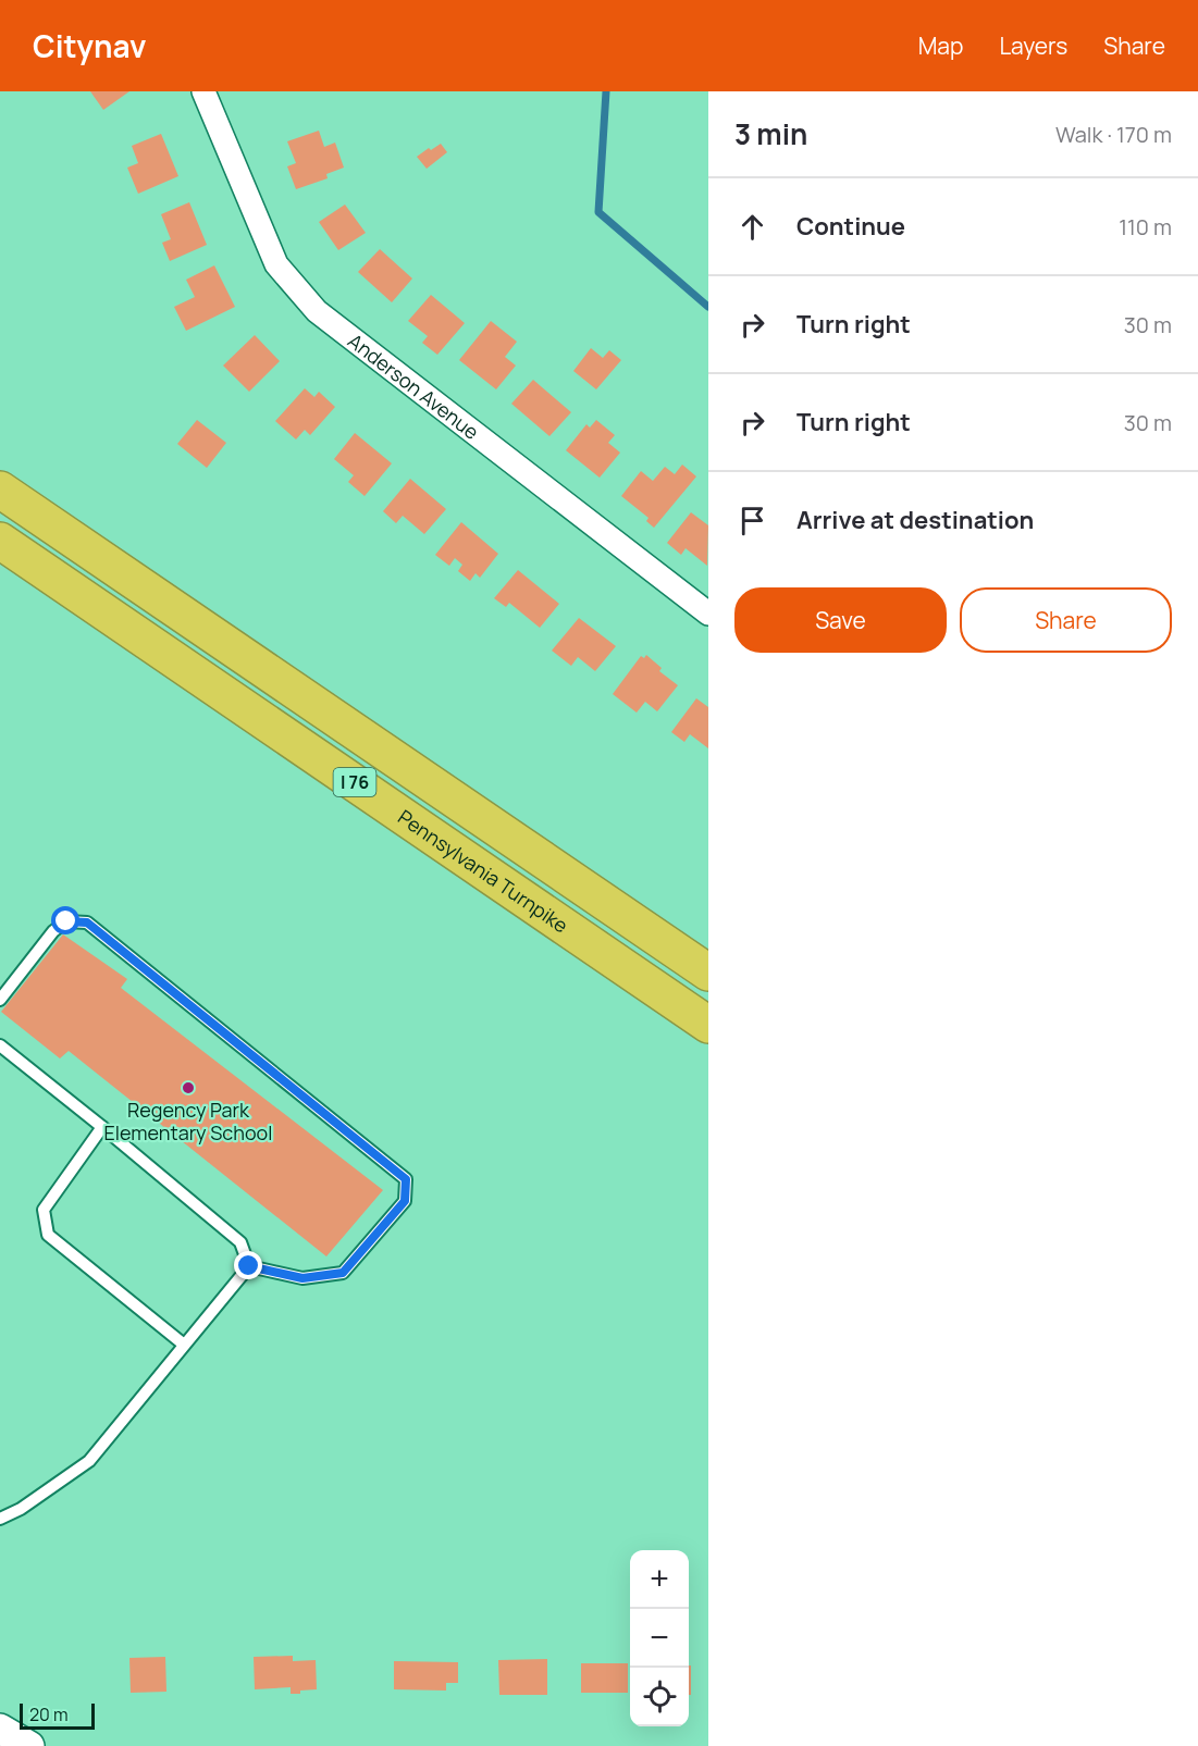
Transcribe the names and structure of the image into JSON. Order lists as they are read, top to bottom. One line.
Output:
{"streets":{"highway":["I 76","Pennsylvania Turnpike"],"street":["Anderson Avenue"]},"places":["Regency Park Elementary School"],"scale_bar":"20 m","page":{"header":"Citynav","nav":["Map","Layers","Share"],"heading":["3 min","Walk · 170 m"],"list":[["Continue","110 m"],["Turn right","30 m"],["Turn right","30 m"],"Arrive at destination"],"buttons":["Save","Share"],"map_buttons":["+","−"],"scale":"20 m"}}
